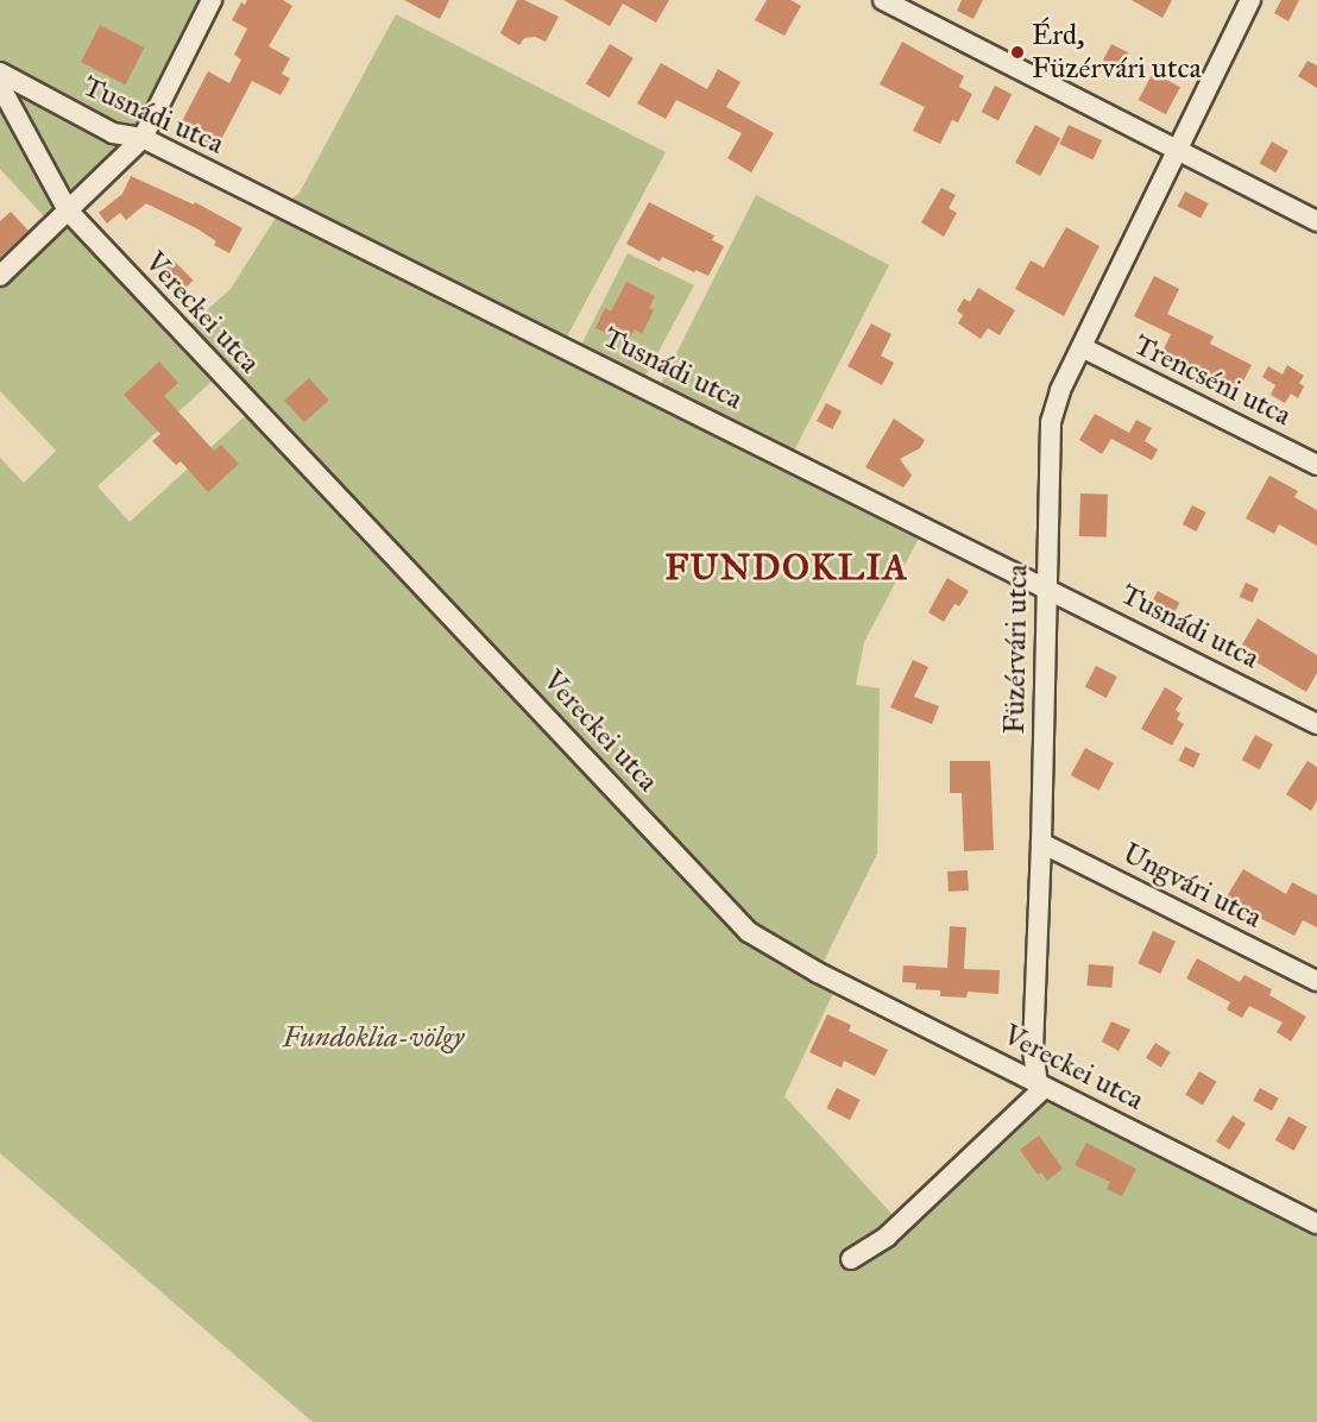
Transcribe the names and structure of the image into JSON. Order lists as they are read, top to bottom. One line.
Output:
{"streets":{"street":["Tusnádi utca","Vereckei utca","Trencséni utca","Füzérvári utca","Ungvári utca"]},"crossings":[["Tusnádi utca","Füzérvári utca"],["Vereckei utca","Füzérvári utca"],["Trencséni utca","Füzérvári utca"],["Füzérvári utca","Ungvári utca"]],"districts":["FUNDOKLIA"],"parks":["Fundoklia-völgy"],"places":["Érd, Füzérvári utca"]}
